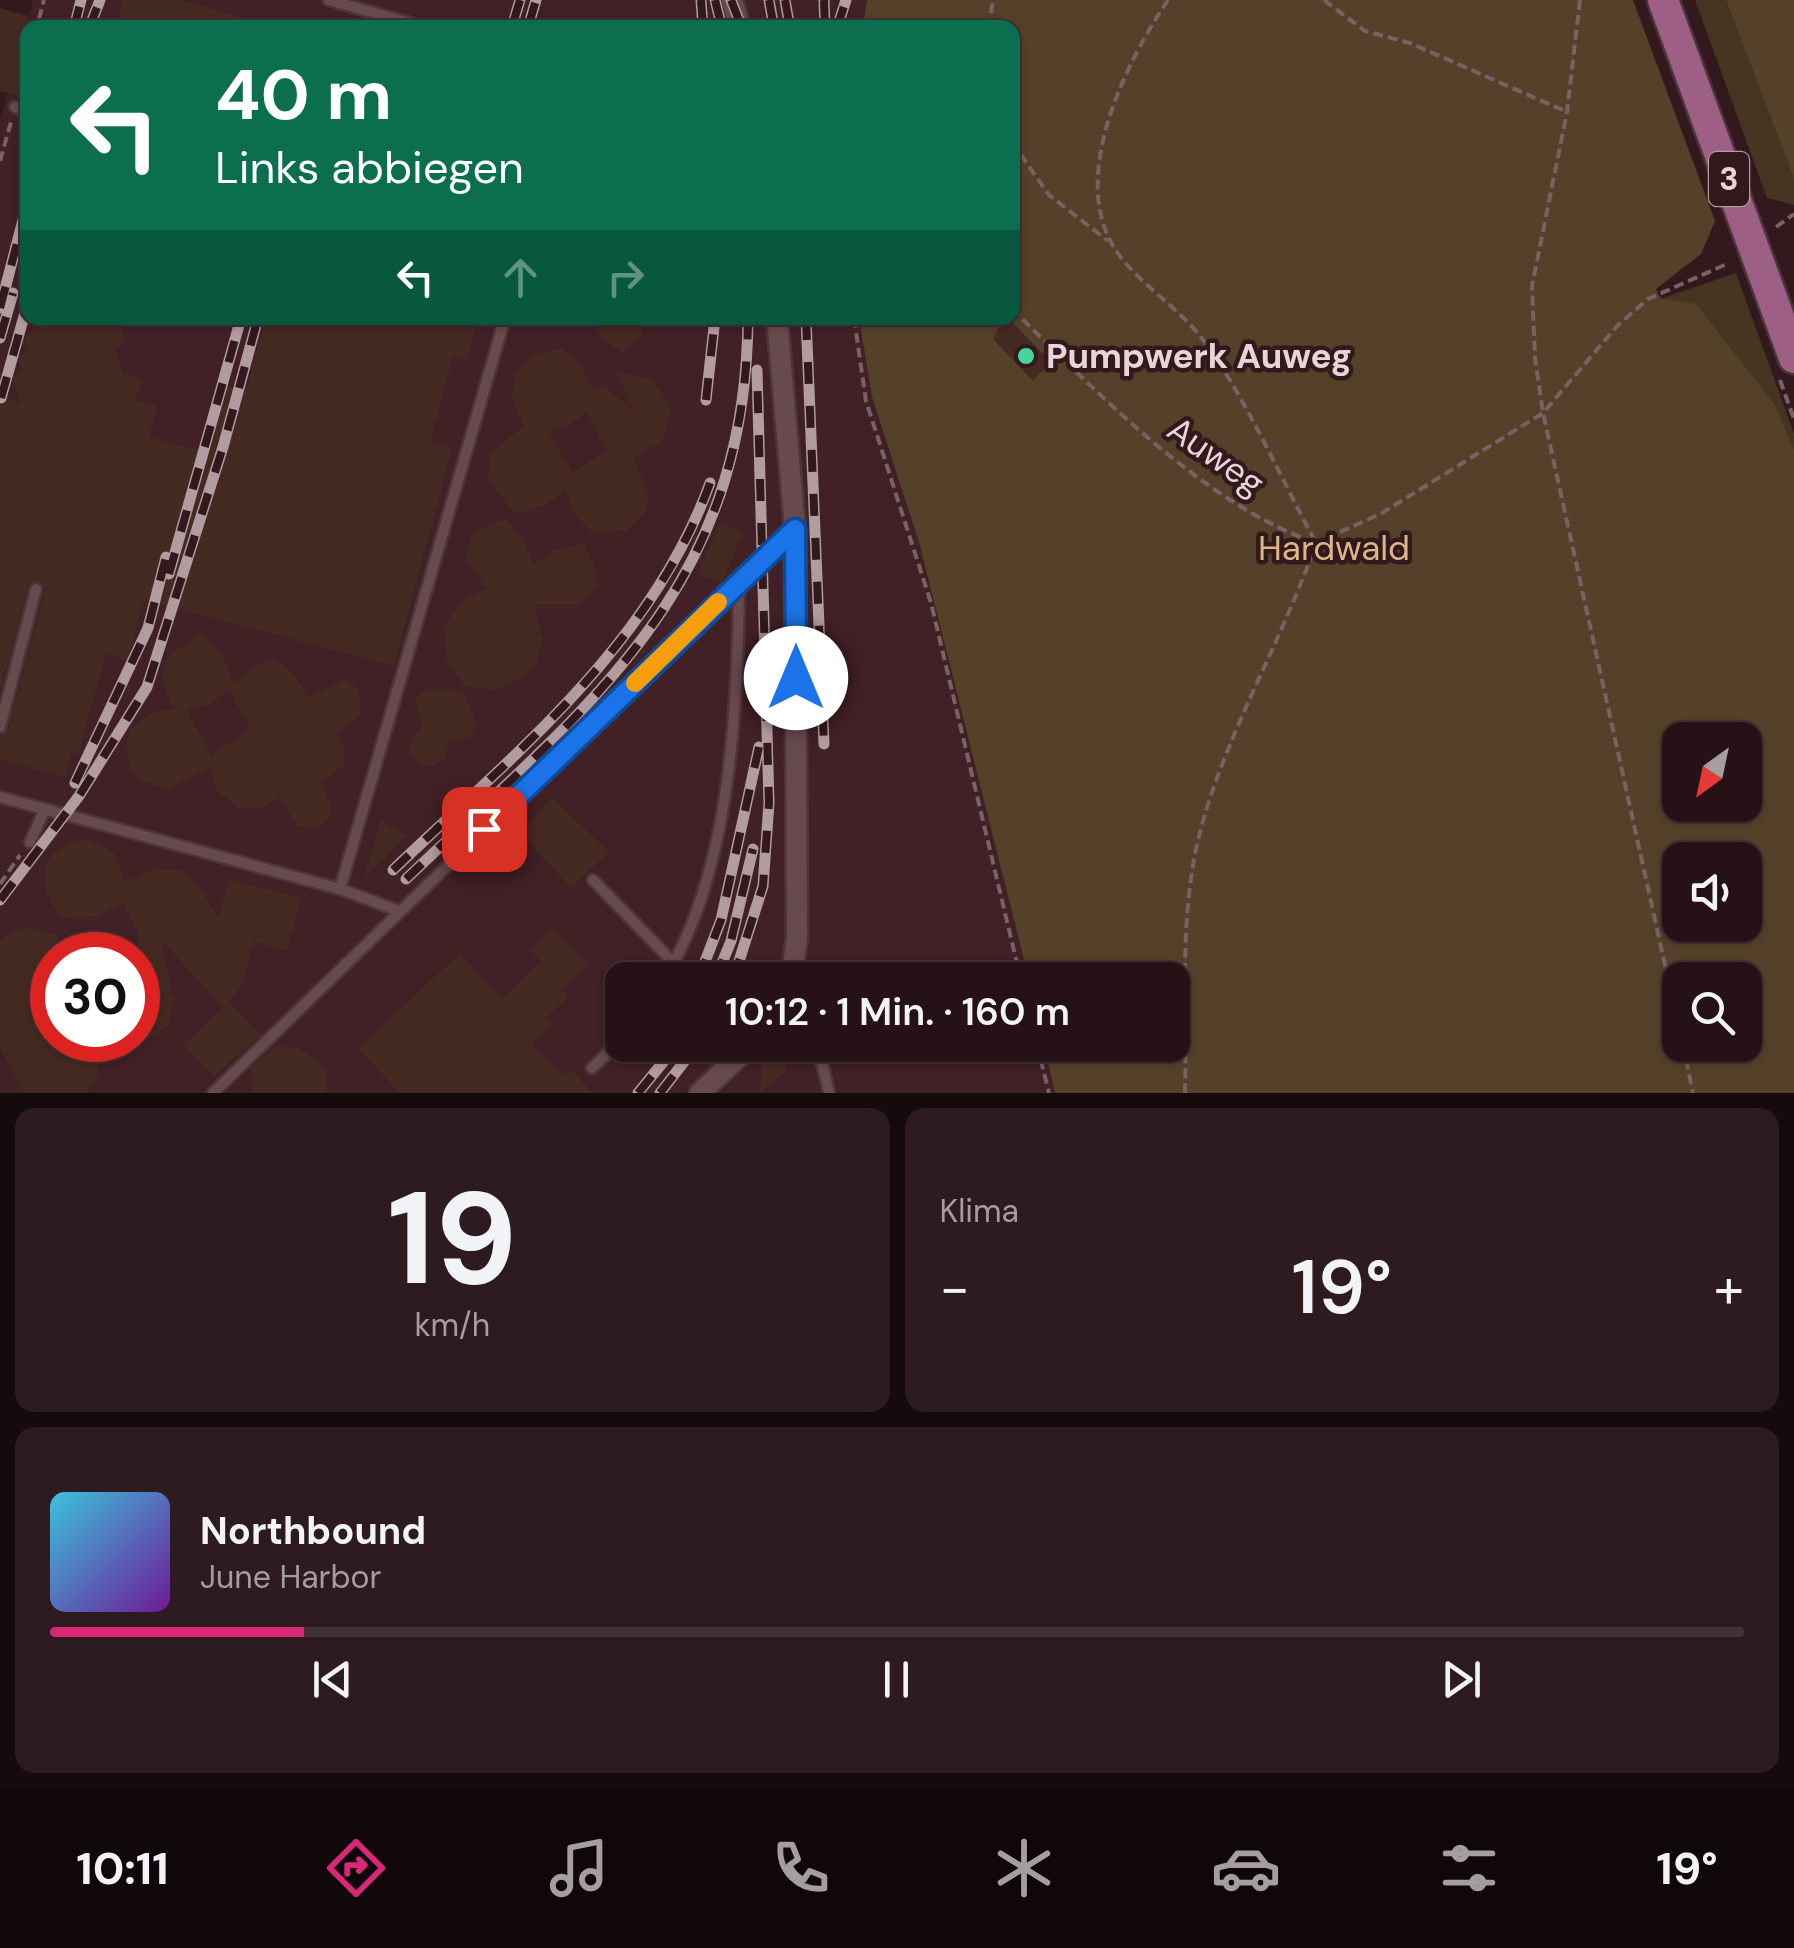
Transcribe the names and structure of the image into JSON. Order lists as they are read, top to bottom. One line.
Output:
{"streets":{"main road":["3"],"path":["Auweg"]},"parks":["Hardwald"],"places":["Pumpwerk Auweg"],"north":"bottom left","page":{"turn":["40 m","Links abbiegen"],"limit":"30","trip":"10:12 · 1 Min. · 160 m","tile":[["19","km/h"],"Klima"],"heat":["−","19°","+"],"song":["Northbound","June Harbor"],"tabs":["10:11","19°"]}}
